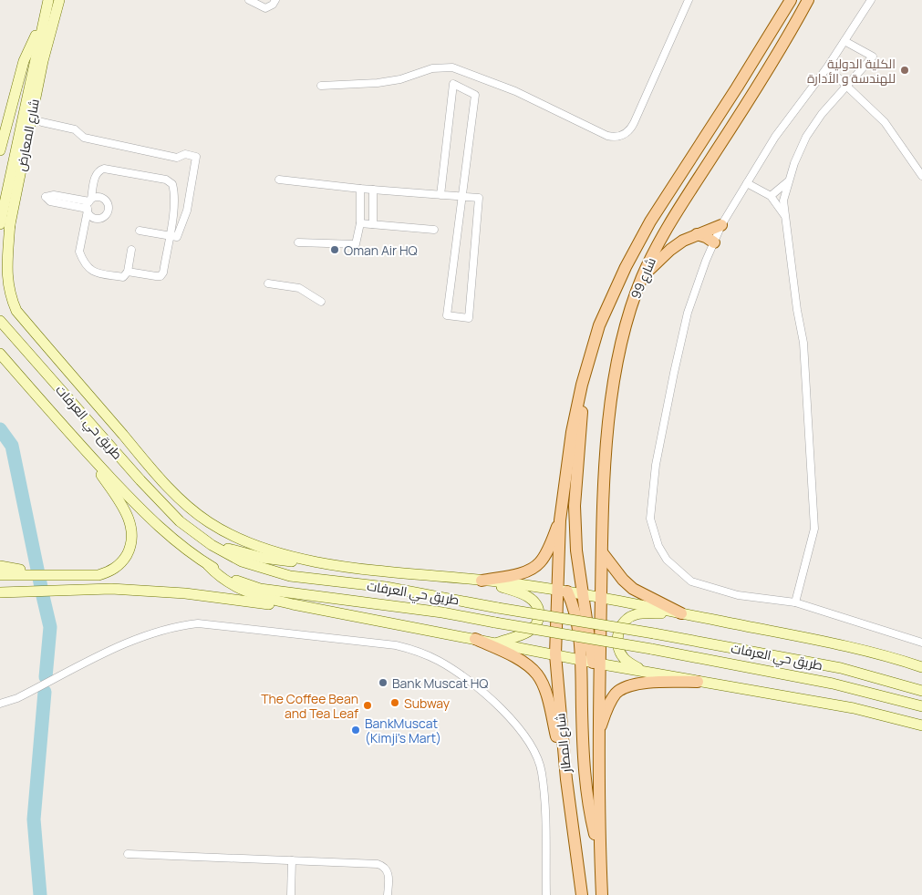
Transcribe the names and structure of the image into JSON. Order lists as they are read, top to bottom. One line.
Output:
{"streets":{"main road":["شارع المعارض","99 شارع","طريق حي العرفات","شارع المطار"]},"crossings":[["99 شارع","شارع المطار"]],"places":["الكلية الدولية للهندسة و الأدارة","Oman Air HQ","Bank Muscat HQ","Subway","The Coffee Bean and Tea Leaf","BankMuscat (Kimji's Mart)"]}
